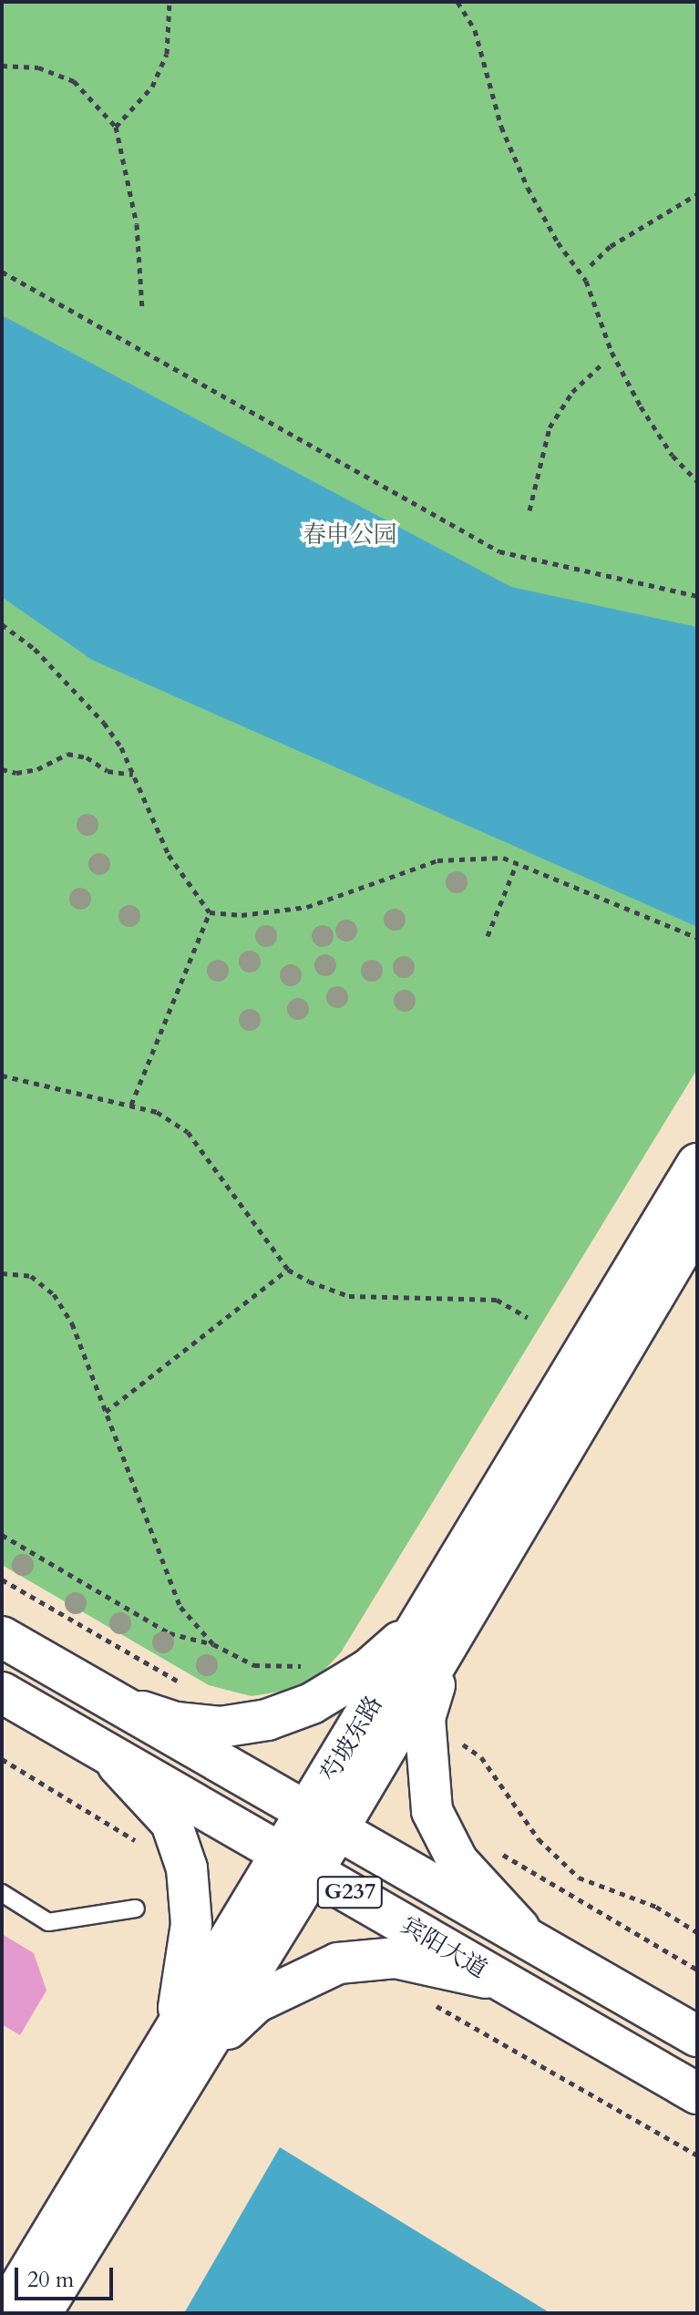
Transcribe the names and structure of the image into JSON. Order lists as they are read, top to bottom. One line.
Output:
{"streets":{"main road":["芍坡东路","G237","宾阳大道"]},"crossings":[["芍坡东路","宾阳大道"]],"parks":["春申公园"],"scale_bar":"20 m"}
